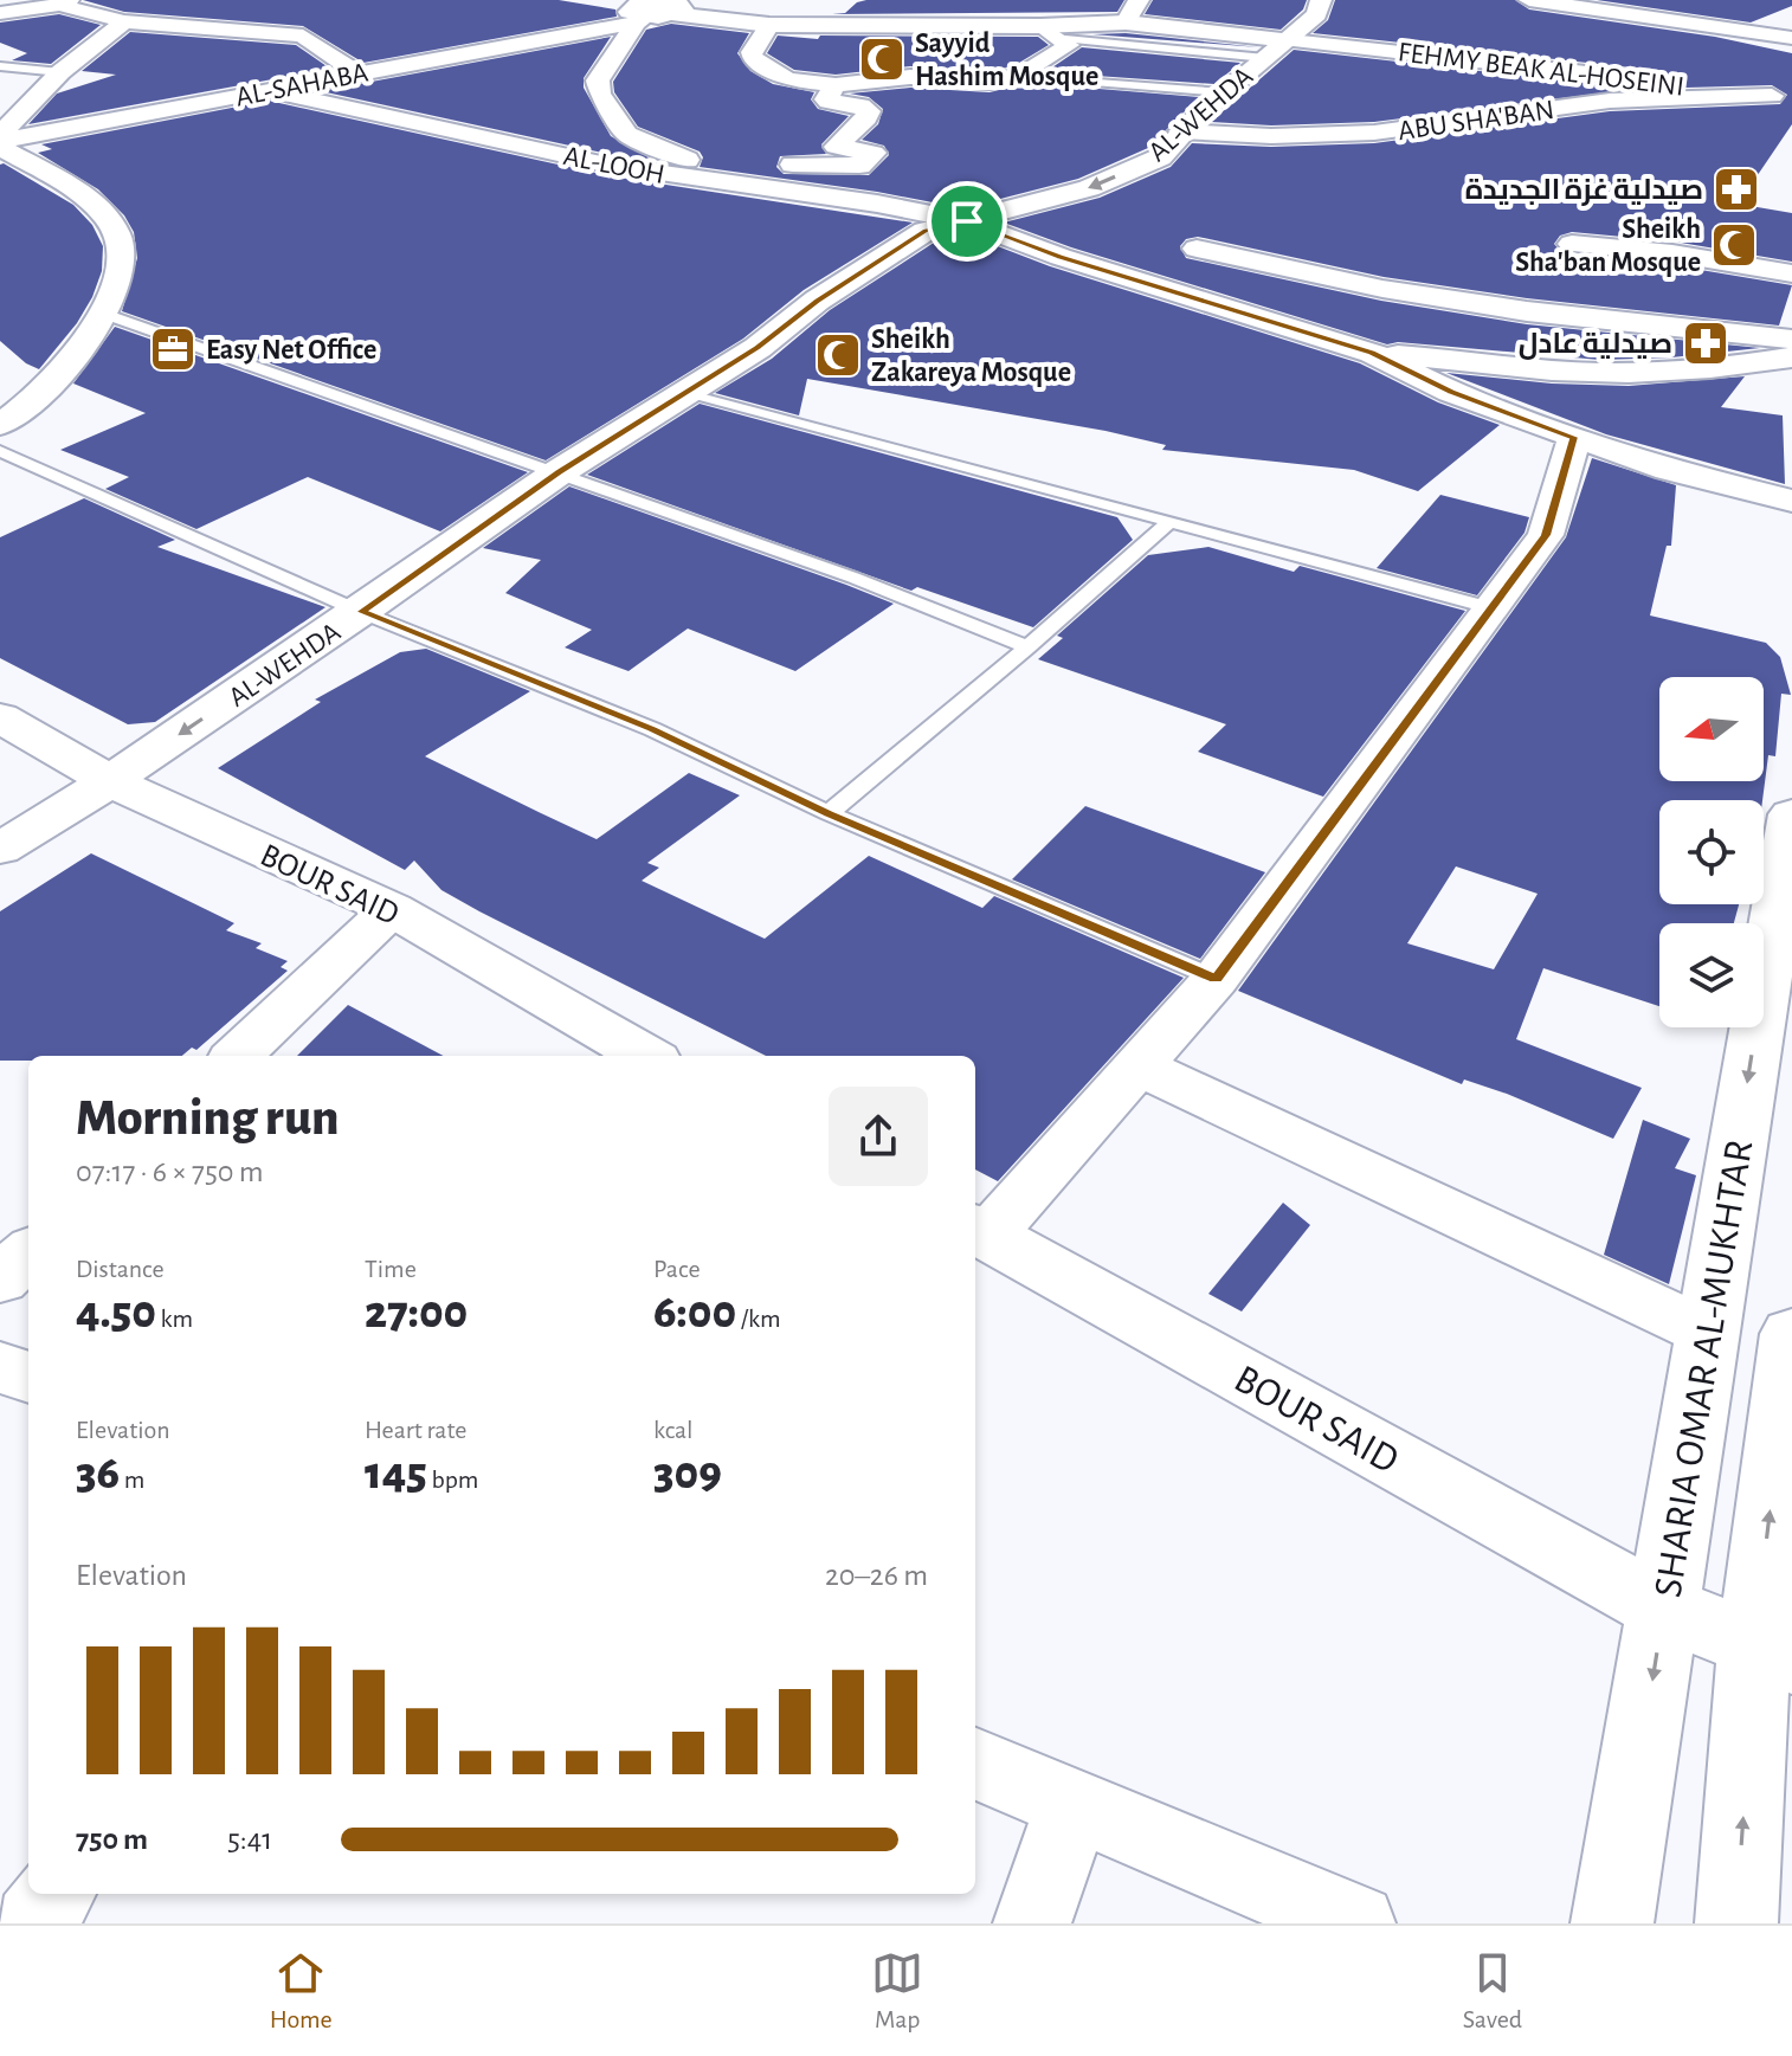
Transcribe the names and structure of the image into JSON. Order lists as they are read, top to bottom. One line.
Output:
{"streets":{"main road":["AL-WEHDA","BOUR SAID","SHARIA OMAR AL-MUKHTAR"],"street":["FEHMY BEAK AL-HOSEINI","AL-SAHABA","ABU SHA'BAN","AL-LOOH"]},"crossings":[["FEHMY BEAK AL-HOSEINI","AL-WEHDA"],["FEHMY BEAK AL-HOSEINI","ABU SHA'BAN"],["AL-SAHABA","AL-LOOH"],["AL-WEHDA","ABU SHA'BAN"],["AL-WEHDA","AL-LOOH"],["AL-WEHDA","BOUR SAID"],["BOUR SAID","SHARIA OMAR AL-MUKHTAR"]],"places":{"mosque":["Sayyid Hashim Mosque","Sheikh Sha'ban Mosque","Sheikh Zakareya Mosque"],"pharmacy":["صيدلية غزة الجديدة","صيدلية عادل"],"office":["Easy Net Office"]},"north":"left","page":{"heading":["Morning run","07:17 · 6 × 750 m"],"stats":[["Distance","4.50 km"],["Time","27:00"],["Pace","6:00 /km"],["Elevation","36 m"],["Heart rate","145 bpm"],["kcal","309"]],"chart":["Elevation","20–26 m"],"list":[{"name":"750 m","note":"5:41"}],"tabs":["Home","Map","Saved"]}}
